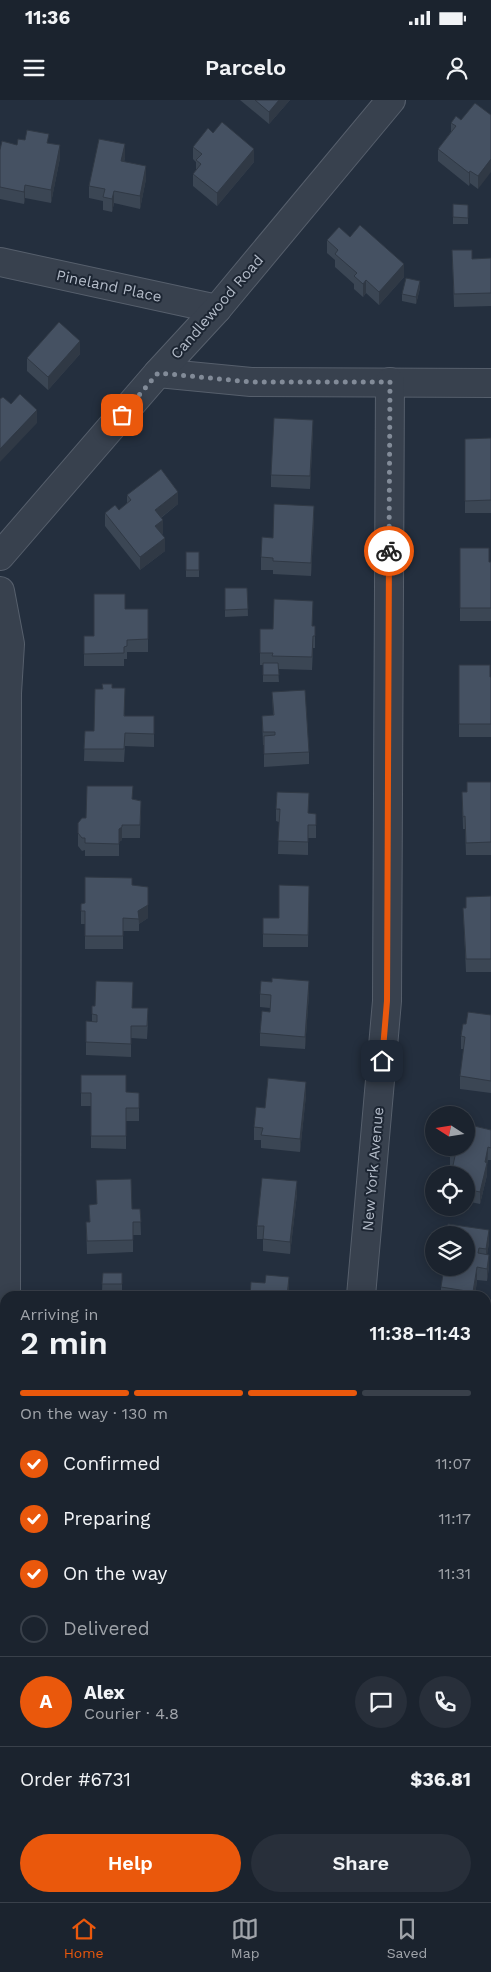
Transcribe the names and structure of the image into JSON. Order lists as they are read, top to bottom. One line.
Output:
{"streets":{"street":["Pineland Place","Candlewood Road","New York Avenue"]},"crossings":[["Pineland Place","Candlewood Road"]],"north":"left","page":{"status":"11:36","header":"Parcelo","heading":["2 min","Arriving in","11:38–11:43"],"panel":["Alex","Courier · 4.8","Order #6731","$36.81"],"bar":"On the way · 130 m","list":[["Confirmed","11:07"],["Preparing","11:17"],["On the way","11:31"],"Delivered"],"round":"A","buttons":["Help","Share"],"tabs":["Home","Map","Saved"]}}
